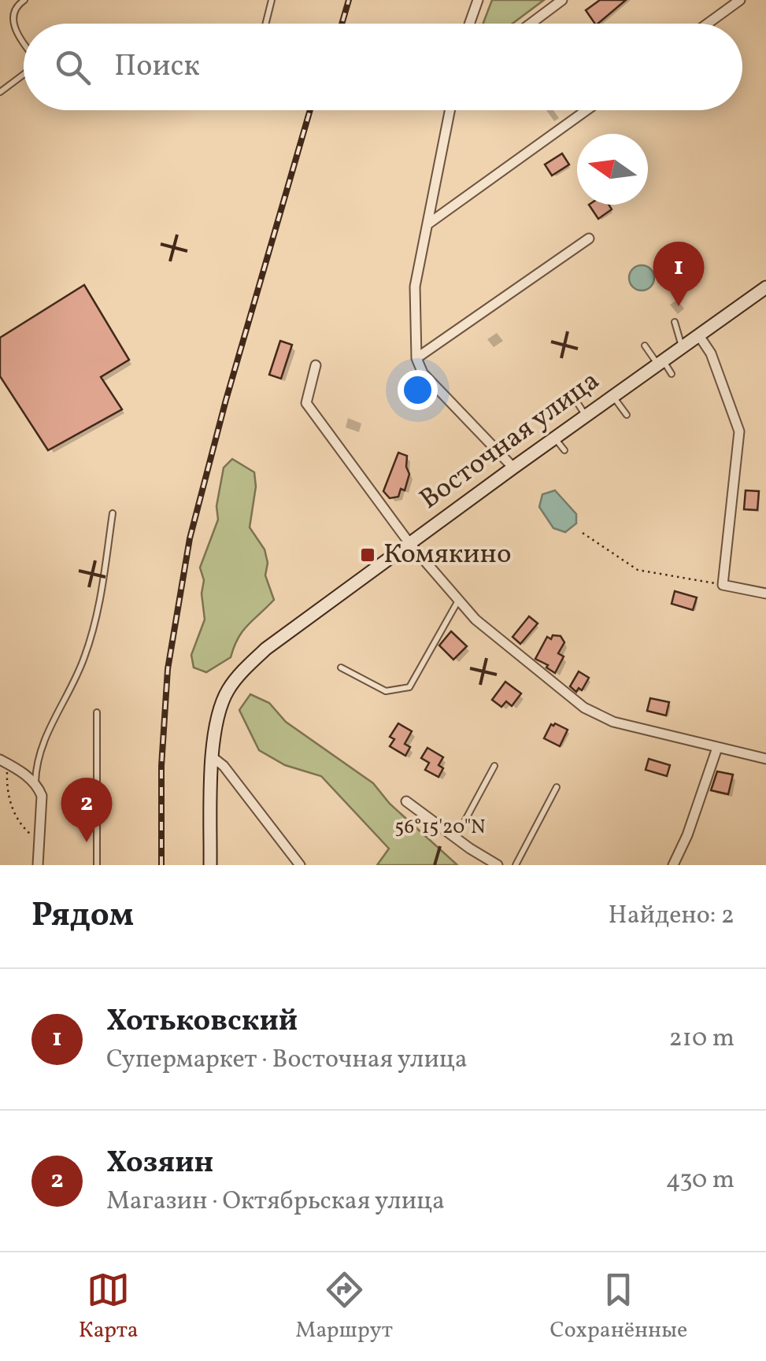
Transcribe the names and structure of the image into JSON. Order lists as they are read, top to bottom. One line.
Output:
{"streets":{"main road":["Восточная улица"]},"places":{"transit":["Комякино"]},"north":"left","page":{"search":"Поиск","pins":["1","2"],"heading":["Рядом","Найдено: 2"],"list":[{"mark":"1","name":"Хотьковский","note":"Супермаркет · Восточная улица","value":"210 m"},{"mark":"2","name":"Хозяин","note":"Магазин · Октябрьская улица","value":"430 m"}],"nav":["Карта","Маршрут","Сохранённые"]},"coordinates":["56°15'20\"N"]}
